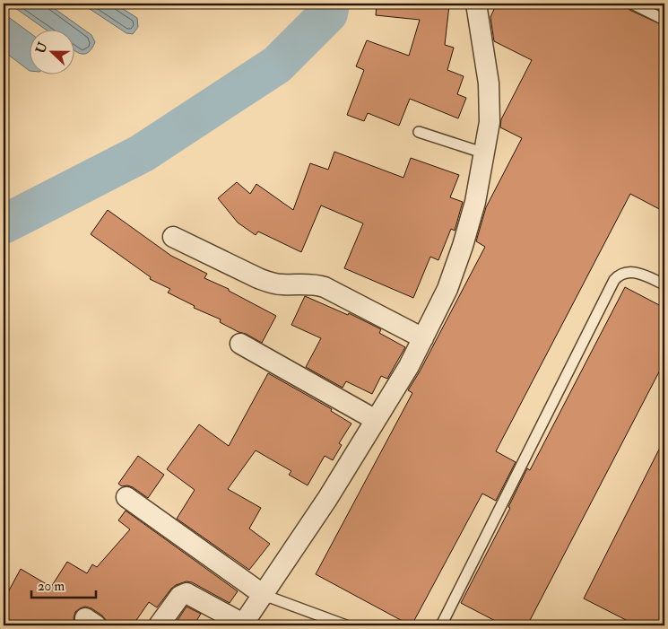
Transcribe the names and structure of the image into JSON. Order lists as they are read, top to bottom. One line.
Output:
{"scale_bar":"20 m","north":"left"}
